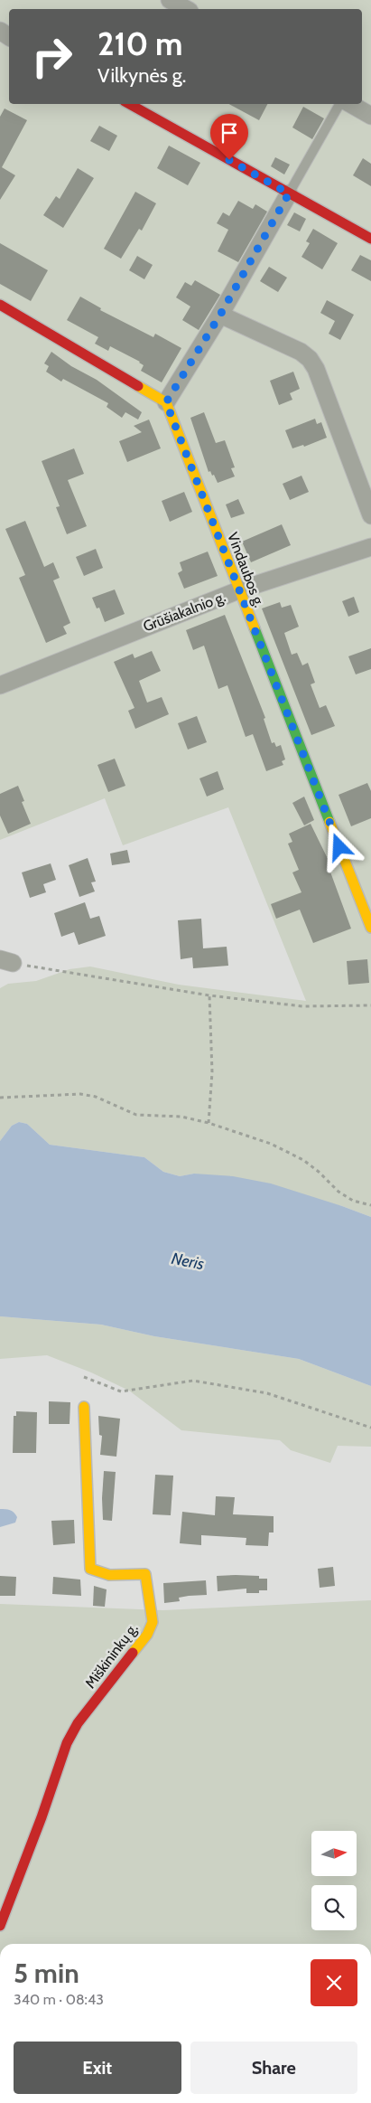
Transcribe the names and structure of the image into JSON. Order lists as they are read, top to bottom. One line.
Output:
{"streets":{"street":["Vindaubos g.","Grūšiakalnio g.","Miškininkų g."]},"crossings":[["Vindaubos g.","Grūšiakalnio g."]],"water":["Neris"],"north":"right","page":{"turn":["210 m","Vilkynės g."],"heading":["5 min","340 m · 08:43"],"buttons":["Exit","Share"]}}
